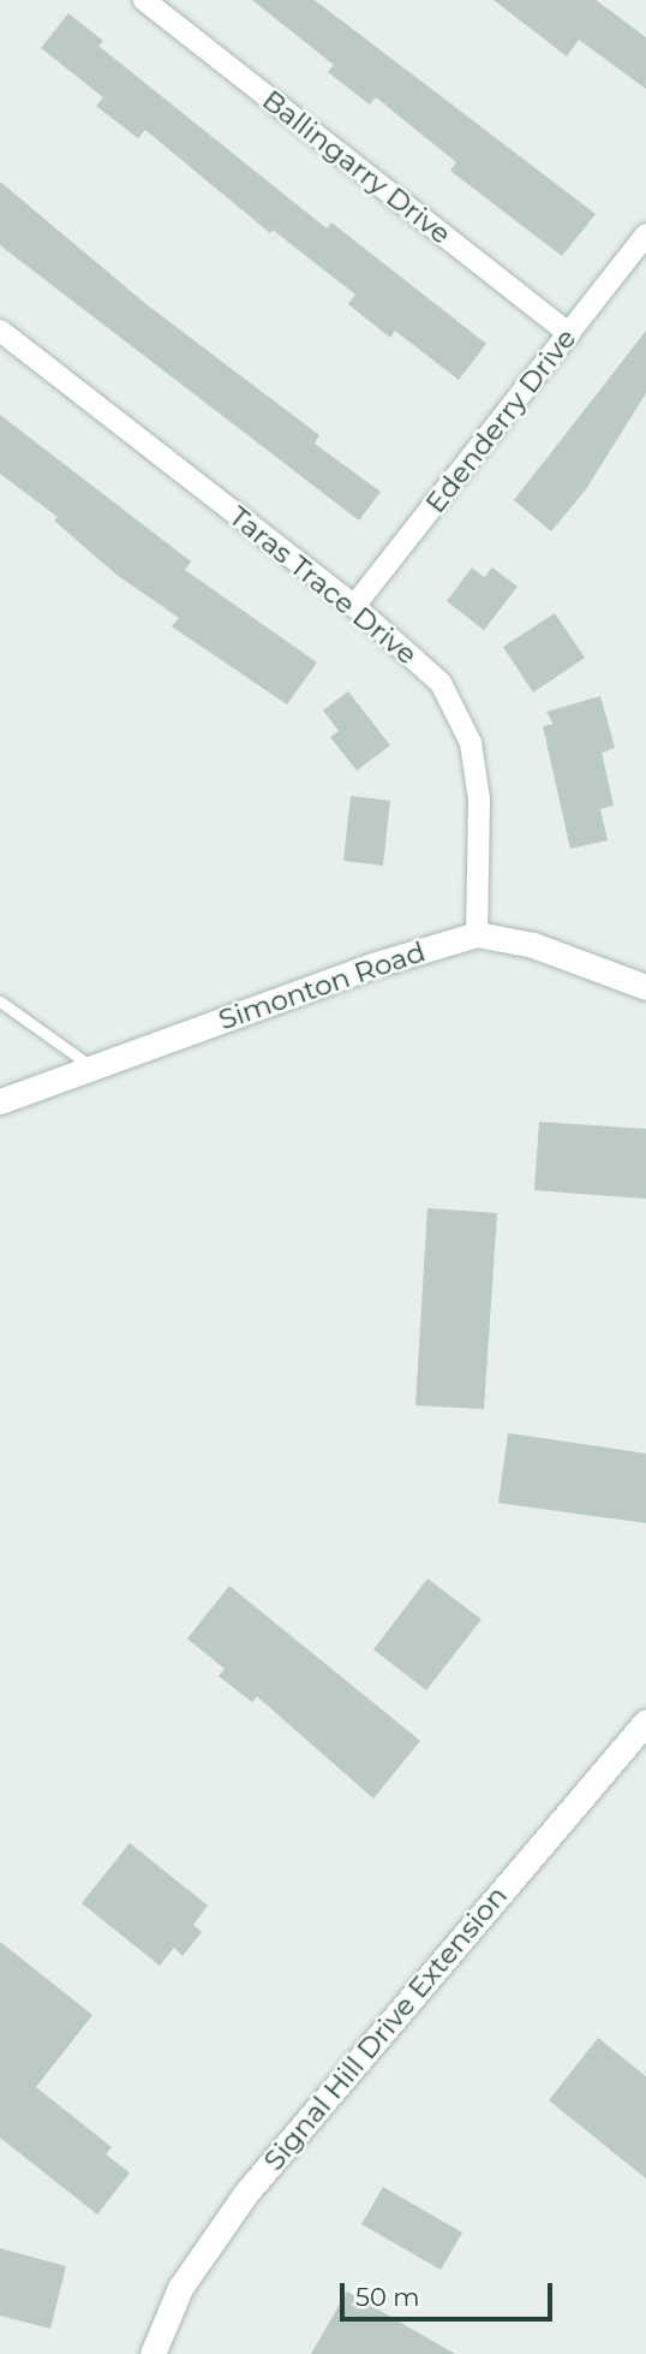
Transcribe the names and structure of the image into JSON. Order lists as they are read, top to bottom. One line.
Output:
{"streets":{"street":["Ballingarry Drive","Edenderry Drive","Taras Trace Drive","Simonton Road","Signal Hill Drive Extension"]},"crossings":[["Ballingarry Drive","Edenderry Drive"],["Edenderry Drive","Taras Trace Drive"],["Taras Trace Drive","Simonton Road"]],"scale_bar":"50 m"}
